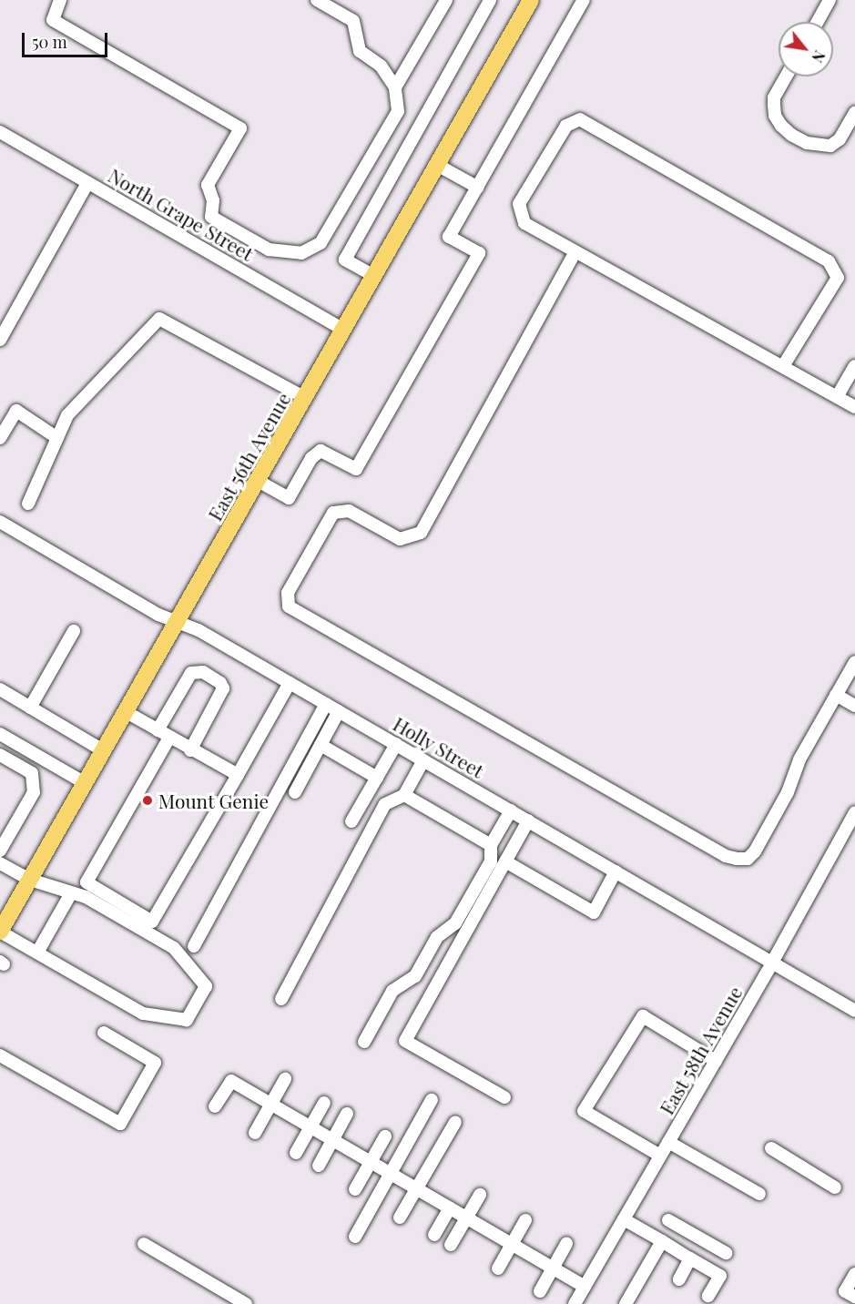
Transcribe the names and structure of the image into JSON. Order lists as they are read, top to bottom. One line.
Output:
{"streets":{"main road":["East 56th Avenue"],"street":["North Grape Street","Holly Street","East 58th Avenue"]},"crossings":[["North Grape Street","East 56th Avenue"],["East 56th Avenue","Holly Street"],["Holly Street","East 58th Avenue"]],"places":["Mount Genie"],"scale_bar":"50 m","north":"bottom right"}
